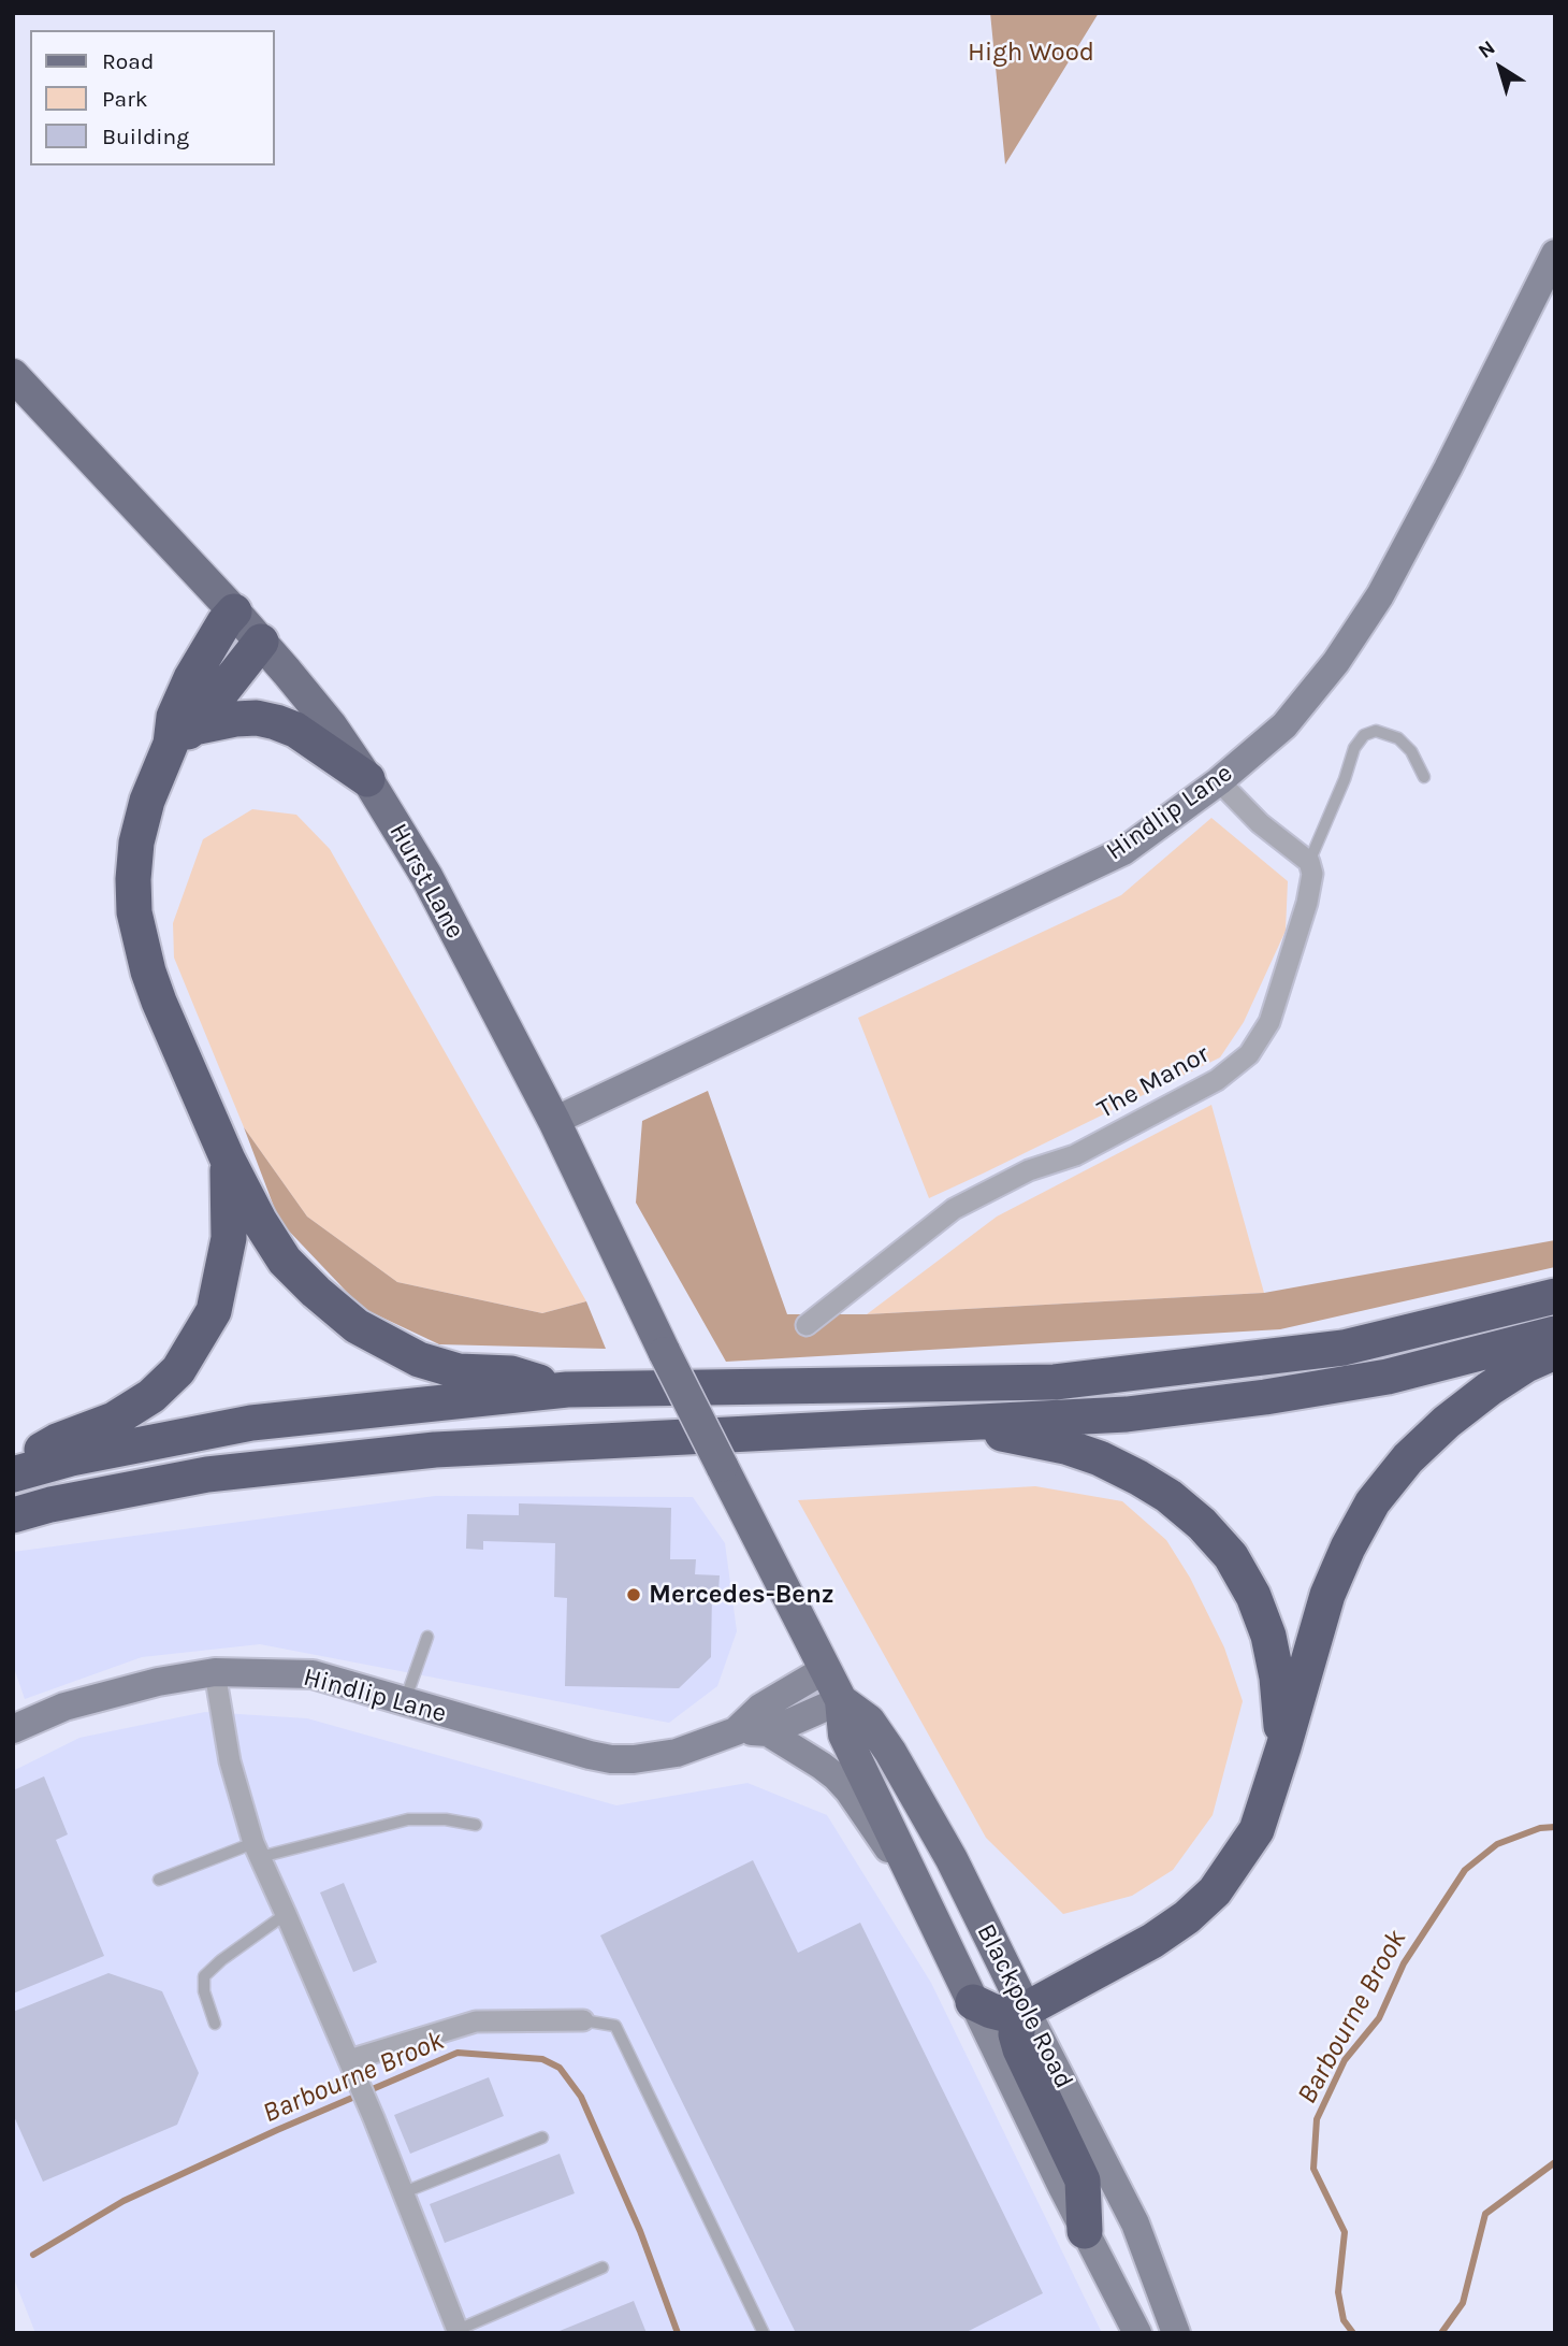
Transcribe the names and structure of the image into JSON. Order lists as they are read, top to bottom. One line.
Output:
{"streets":{"main road":["Hurst Lane","Blackpole Road"],"street":["Hindlip Lane","The Manor"]},"crossings":[["Hindlip Lane","Hurst Lane"],["Hindlip Lane","Blackpole Road"],["Hurst Lane","Blackpole Road"]],"water":["Barbourne Brook"],"parks":["High Wood"],"places":["Mercedes-Benz"],"legend":["Road","Park","Building"],"north":"top left"}
